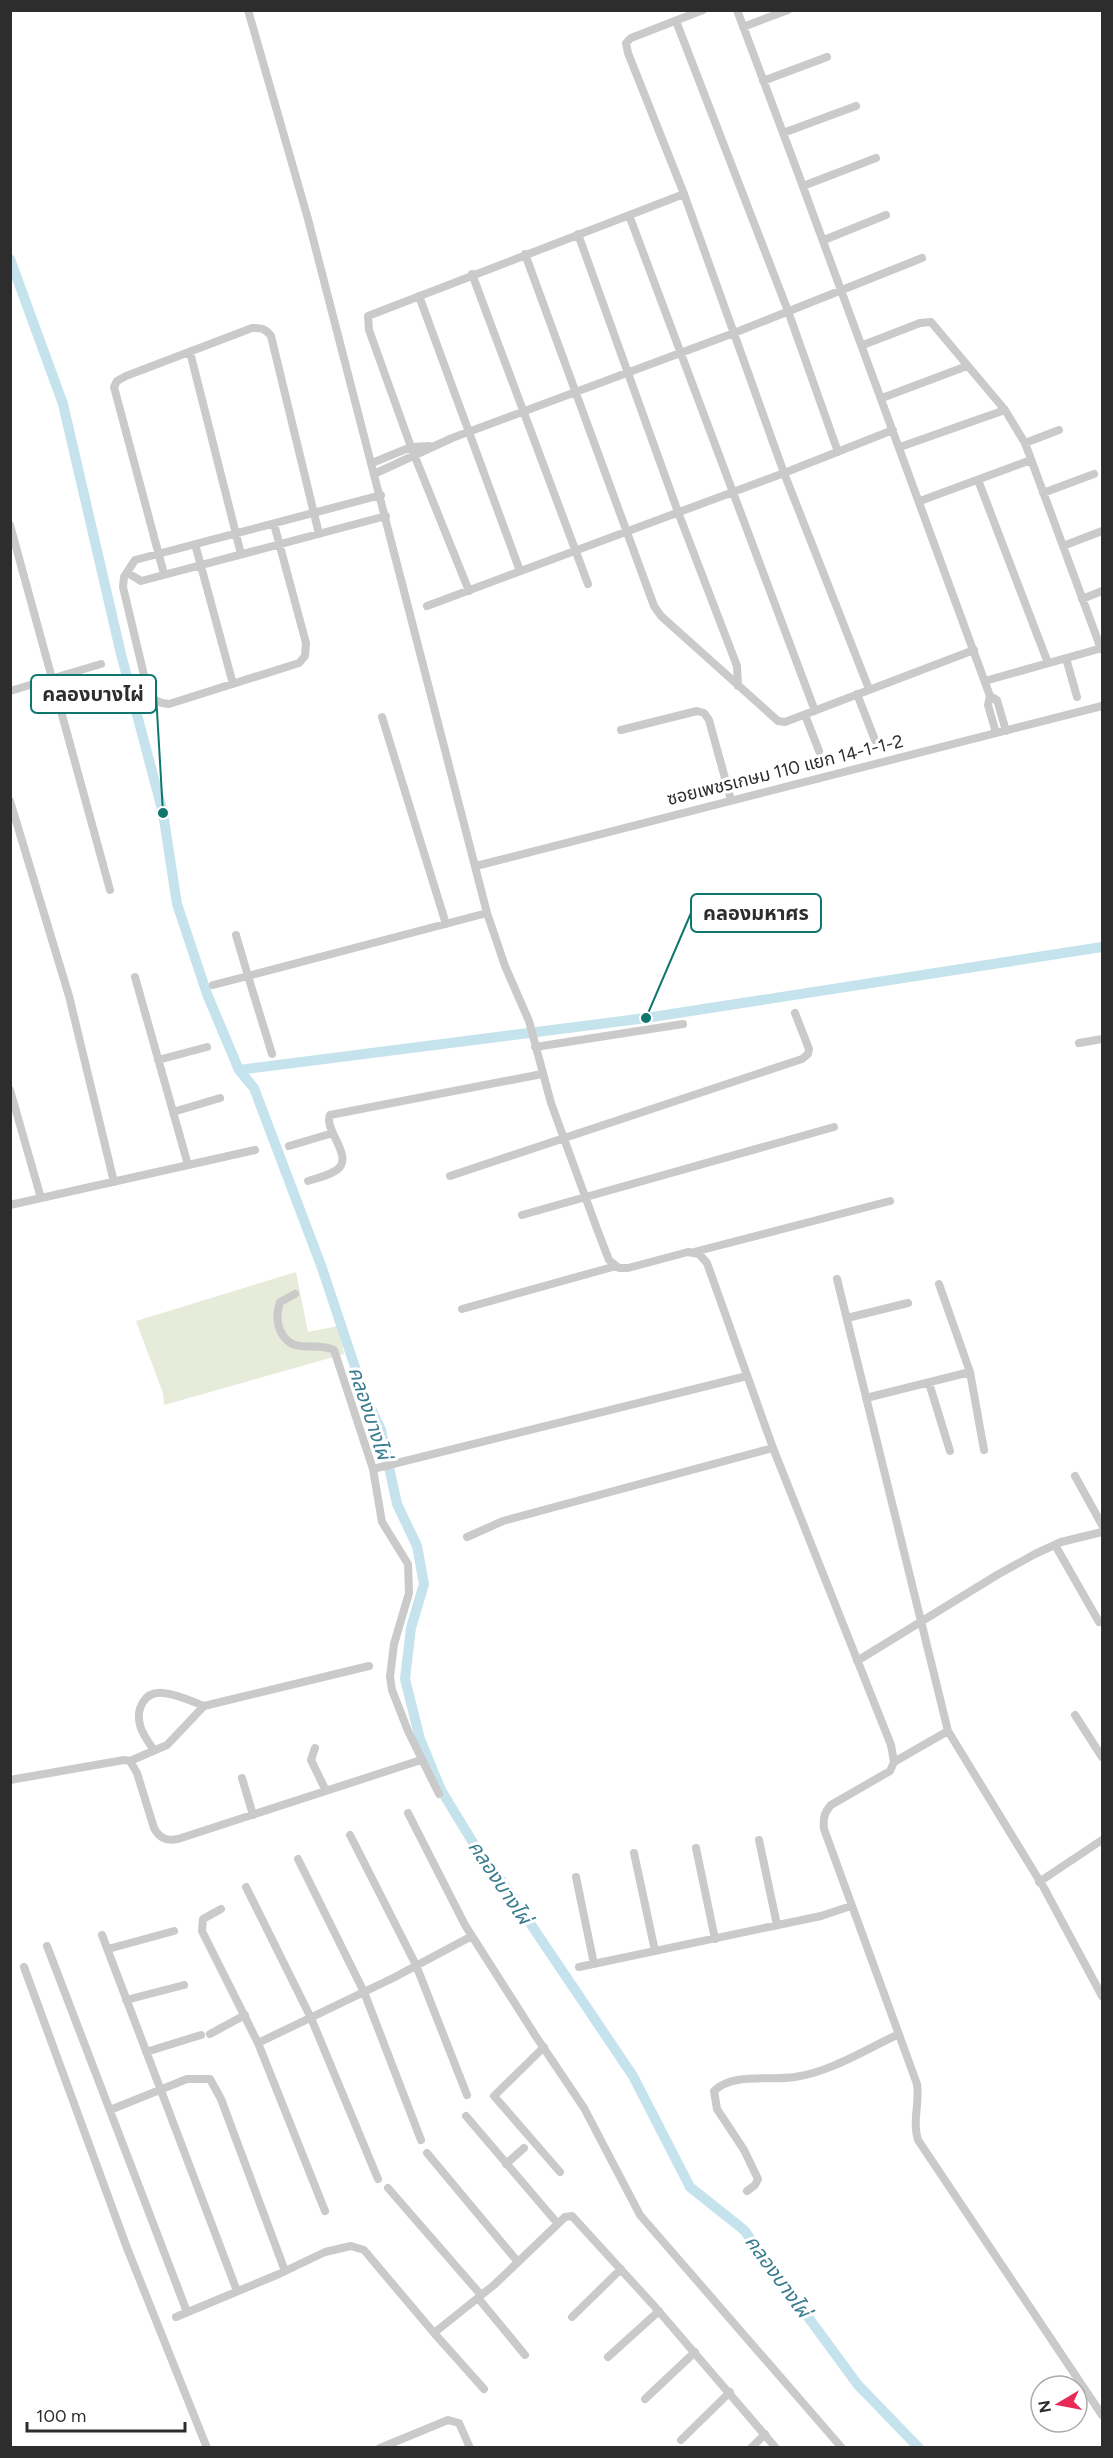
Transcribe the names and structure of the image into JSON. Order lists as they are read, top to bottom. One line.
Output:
{"streets":{"street":["ซอยเพชรเกษม 110 แยก 14-1-1-2"]},"water":["คลองบางไผ่"],"places":["คลองบางไผ่","คลองมหาศร"],"scale_bar":"100 m","north":"left"}
